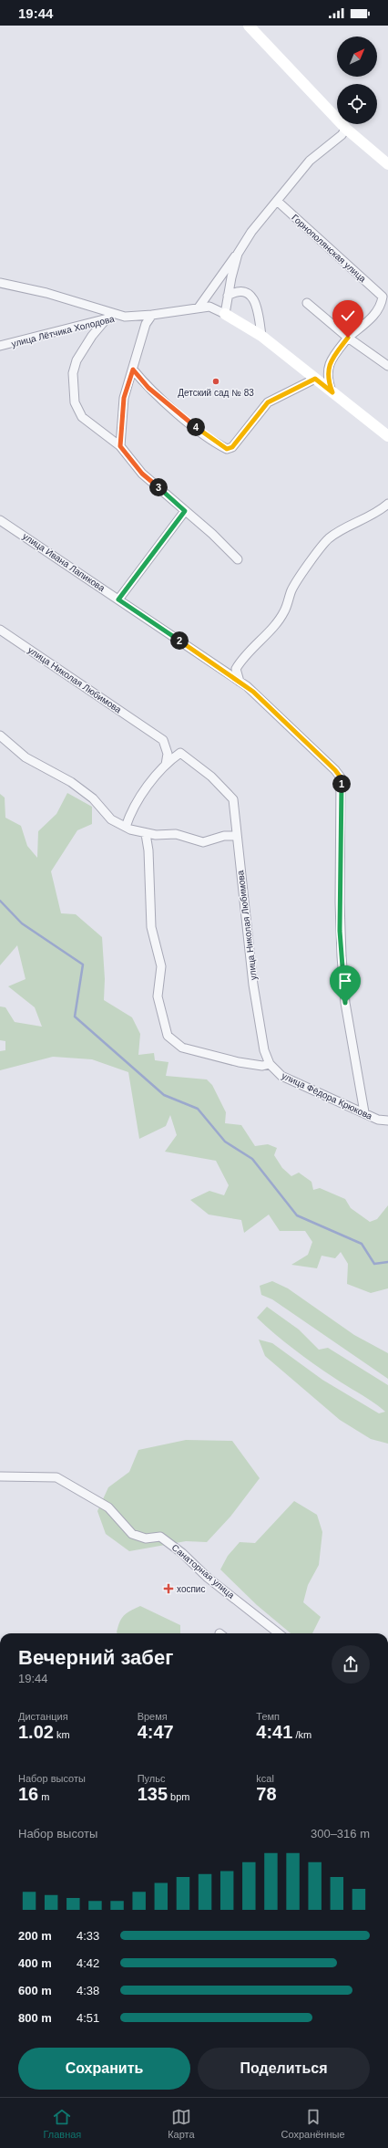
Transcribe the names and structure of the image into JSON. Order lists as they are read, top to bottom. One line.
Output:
{"streets":{"street":["Горнополянская улица","улица Лётчика Холодова","улица Ивана Лапикова","улица Николая Любимова","улица Фёдора Крюкова","Санаторная улица"]},"crossings":[["улица Ивана Лапикова","улица Фёдора Крюкова"],["улица Николая Любимова","улица Фёдора Крюкова"]],"places":{"other":["Детский сад № 83"],"health":["хоспис"]},"north":"top right","page":{"status":"19:44","pins":["4","3","2","1"],"heading":["Вечерний забег","19:44"],"stats":[["Дистанция","1.02 km"],["Время","4:47"],["Темп","4:41 /km"],["Набор высоты","16 m"],["Пульс","135 bpm"],["kcal","78"]],"chart":["Набор высоты","300–316 m"],"list":[{"name":"200 m","note":"4:33"},{"name":"400 m","note":"4:42"},{"name":"600 m","note":"4:38"},{"name":"800 m","note":"4:51"}],"buttons":["Сохранить","Поделиться"],"tabs":["Главная","Карта","Сохранённые"]}}
